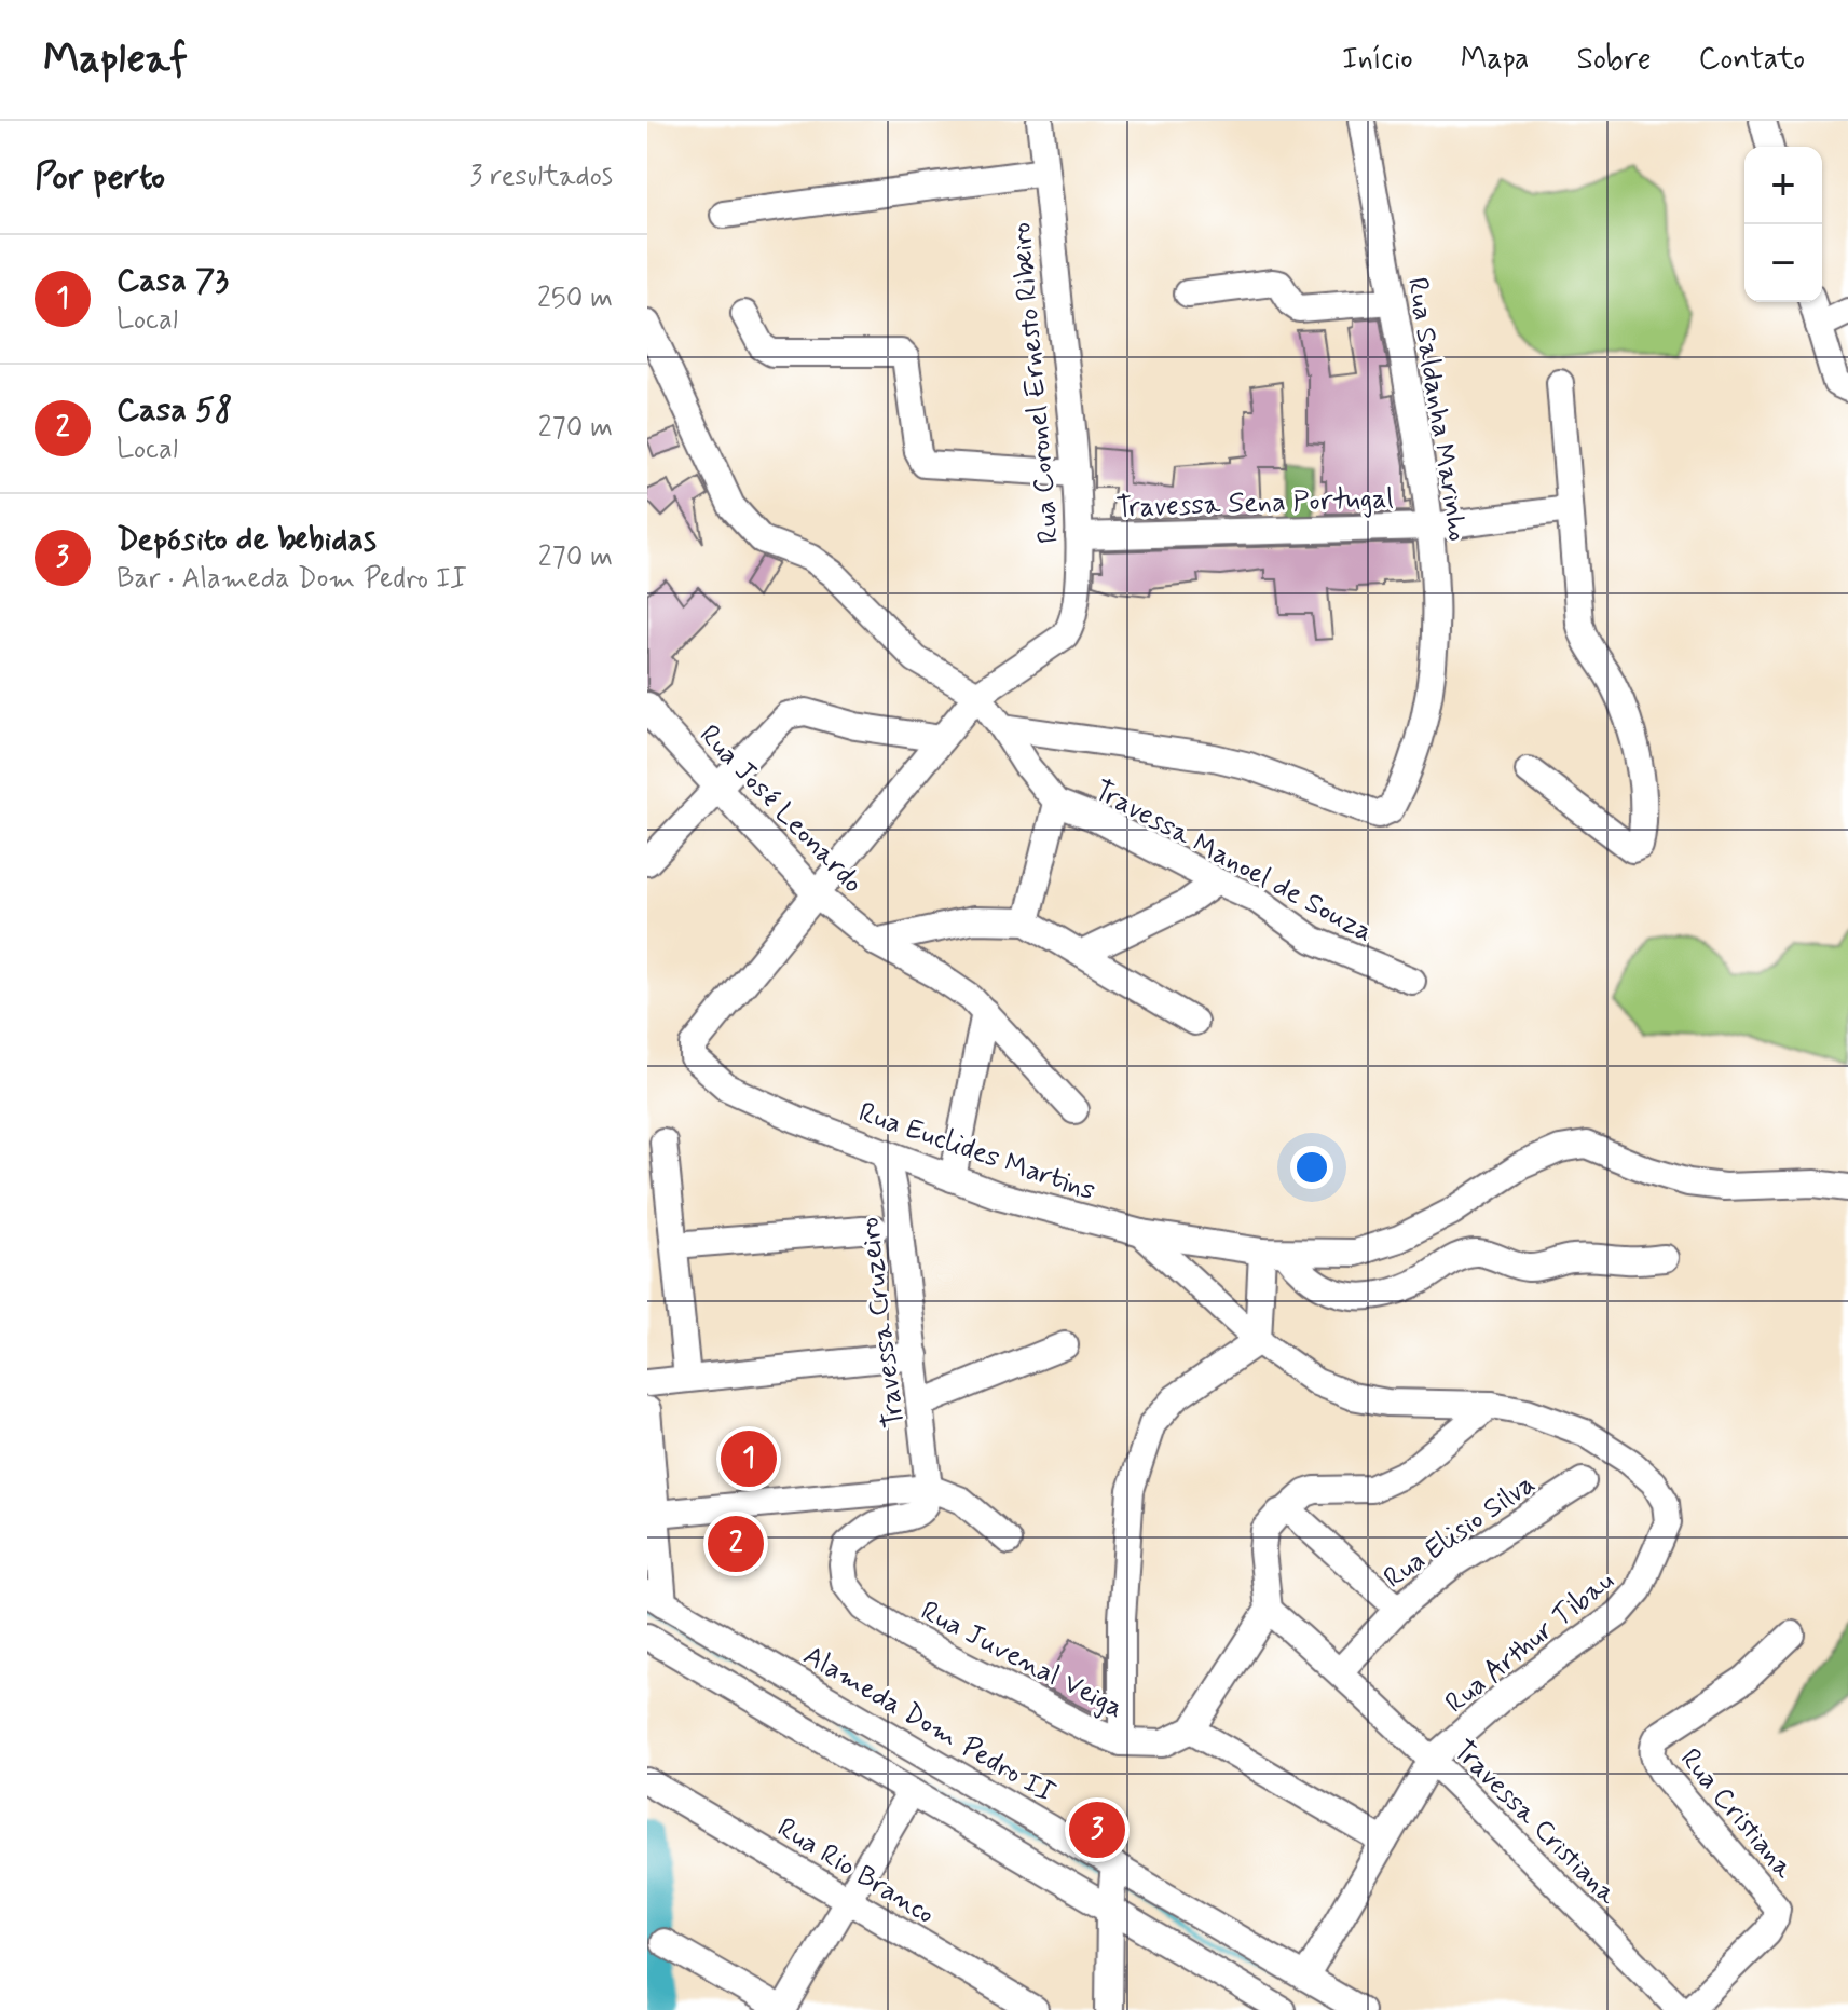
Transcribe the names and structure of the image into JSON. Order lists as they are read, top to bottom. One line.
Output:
{"streets":{"street":["Rua Coronel Ernesto Ribeiro","Rua Saldanha Marinho","Travessa Sena Portugal","Rua José Leonardo","Travessa Manoel de Souza","Rua Euclides Martins","Travessa Cruzeiro","Rua Elisio Silva","Rua Arthur Tibau","Rua Juvenal Veiga","Alameda Dom Pedro II","Rua Cristiana","Travessa Cristiana","Rua Rio Branco"]},"crossings":[["Rua Coronel Ernesto Ribeiro","Travessa Sena Portugal"],["Rua Coronel Ernesto Ribeiro","Rua José Leonardo"],["Rua Coronel Ernesto Ribeiro","Travessa Manoel de Souza"],["Rua Coronel Ernesto Ribeiro","Rua Euclides Martins"],["Rua Saldanha Marinho","Travessa Sena Portugal"],["Rua Saldanha Marinho","Travessa Manoel de Souza"],["Rua Euclides Martins","Travessa Cruzeiro"],["Rua Euclides Martins","Rua Arthur Tibau"],["Travessa Cruzeiro","Rua Juvenal Veiga"],["Rua Elisio Silva","Travessa Cristiana"],["Rua Arthur Tibau","Alameda Dom Pedro II"],["Rua Arthur Tibau","Travessa Cristiana"],["Rua Cristiana","Travessa Cristiana"]],"page":{"header":"Mapleaf","nav":["Início","Mapa","Sobre","Contato"],"heading":["Por perto","3 resultados"],"map_buttons":["+","−"],"list":[{"mark":"1","name":"Casa 73","note":"Local","value":"250 m"},{"mark":"2","name":"Casa 58","note":"Local","value":"270 m"},{"mark":"3","name":"Depósito de bebidas","note":"Bar · Alameda Dom Pedro II","value":"270 m"}],"pins":["1","2","3"]}}
